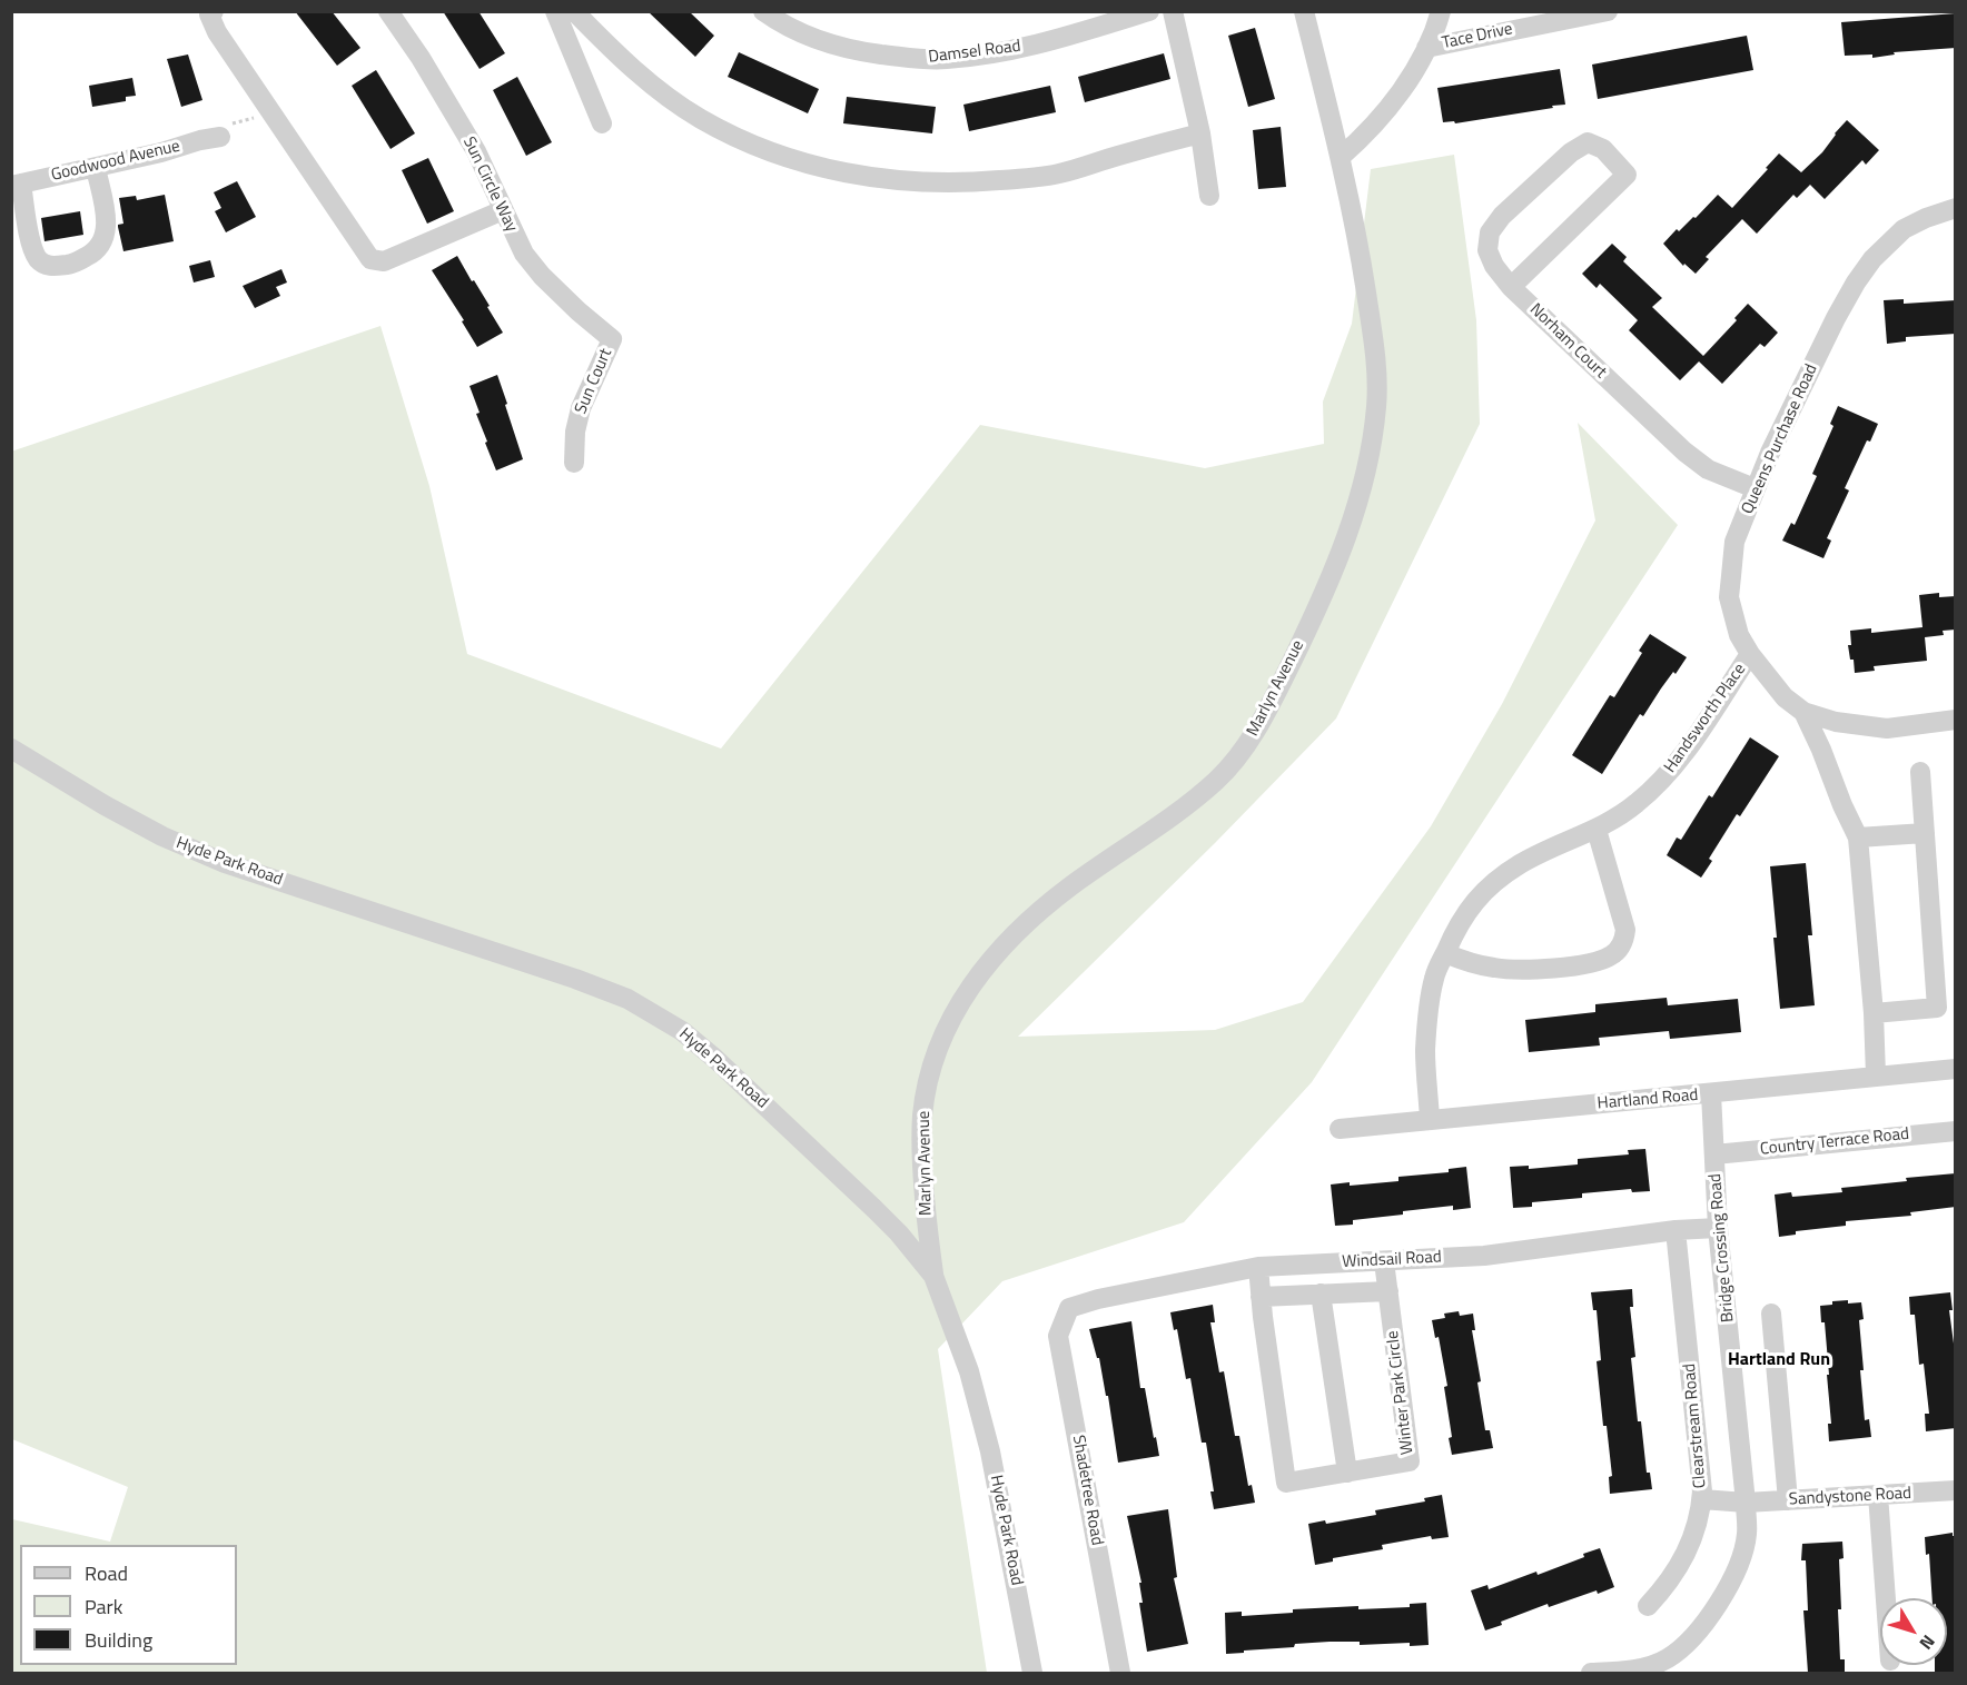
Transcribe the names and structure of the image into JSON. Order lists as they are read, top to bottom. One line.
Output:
{"streets":{"street":["Tace Drive","Damsel Road","Goodwood Avenue","Sun Circle Way","Norham Court","Sun Court","Queens Purchase Road","Marlyn Avenue","Handsworth Place","Hyde Park Road","Hartland Road","Country Terrace Road","Bridge Crossing Road","Windsail Road","Winter Park Circle","Clearstream Road","Shadetree Road","Sandystone Road"]},"crossings":[["Sun Circle Way","Sun Court"],["Norham Court","Queens Purchase Road"],["Queens Purchase Road","Handsworth Place"],["Queens Purchase Road","Hartland Road"],["Marlyn Avenue","Hyde Park Road"],["Handsworth Place","Hartland Road"],["Hartland Road","Bridge Crossing Road"],["Country Terrace Road","Bridge Crossing Road"],["Bridge Crossing Road","Windsail Road"],["Bridge Crossing Road","Sandystone Road"],["Windsail Road","Winter Park Circle"],["Windsail Road","Clearstream Road"],["Windsail Road","Shadetree Road"],["Clearstream Road","Sandystone Road"]],"districts":["Hartland Run"],"legend":["Road","Park","Building"],"north":"bottom right"}
